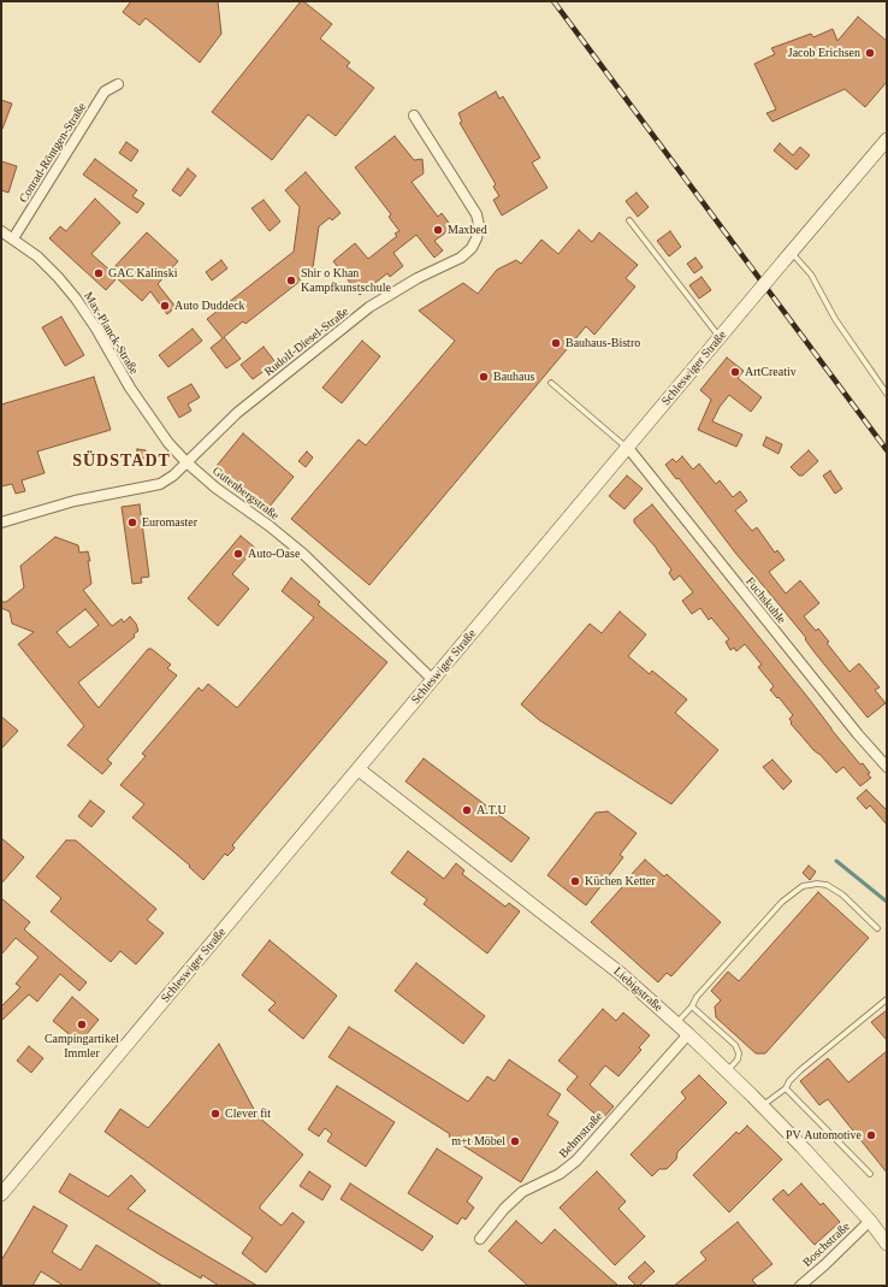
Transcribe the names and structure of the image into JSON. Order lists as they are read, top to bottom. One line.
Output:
{"streets":{"main road":["Schleswiger Straße","Liebigstraße"],"street":["Conrad-Röntgen-Straße","Max-Planck-Straße","Rudolf-Diesel-Straße","Gutenbergstraße","Fuchskuhle","Behmstraße","Boschstraße"]},"crossings":[["Conrad-Röntgen-Straße","Max-Planck-Straße"],["Max-Planck-Straße","Rudolf-Diesel-Straße"],["Max-Planck-Straße","Gutenbergstraße"],["Rudolf-Diesel-Straße","Gutenbergstraße"],["Schleswiger Straße","Gutenbergstraße"],["Schleswiger Straße","Fuchskuhle"],["Schleswiger Straße","Liebigstraße"],["Liebigstraße","Behmstraße"],["Liebigstraße","Boschstraße"]],"districts":["SÜDSTADT"],"places":["Jacob Erichsen","Maxbed","GAC Kalinski","Shir o Khan Kampfkunstschule","Auto Duddeck","Bauhaus-Bistro","ArtCreativ","Bauhaus","Euromaster","Auto-Oase","A.T.U","Küchen Ketter","Campingartikel Immler","Clever fit","PV Automotive","m+t Möbel"]}
